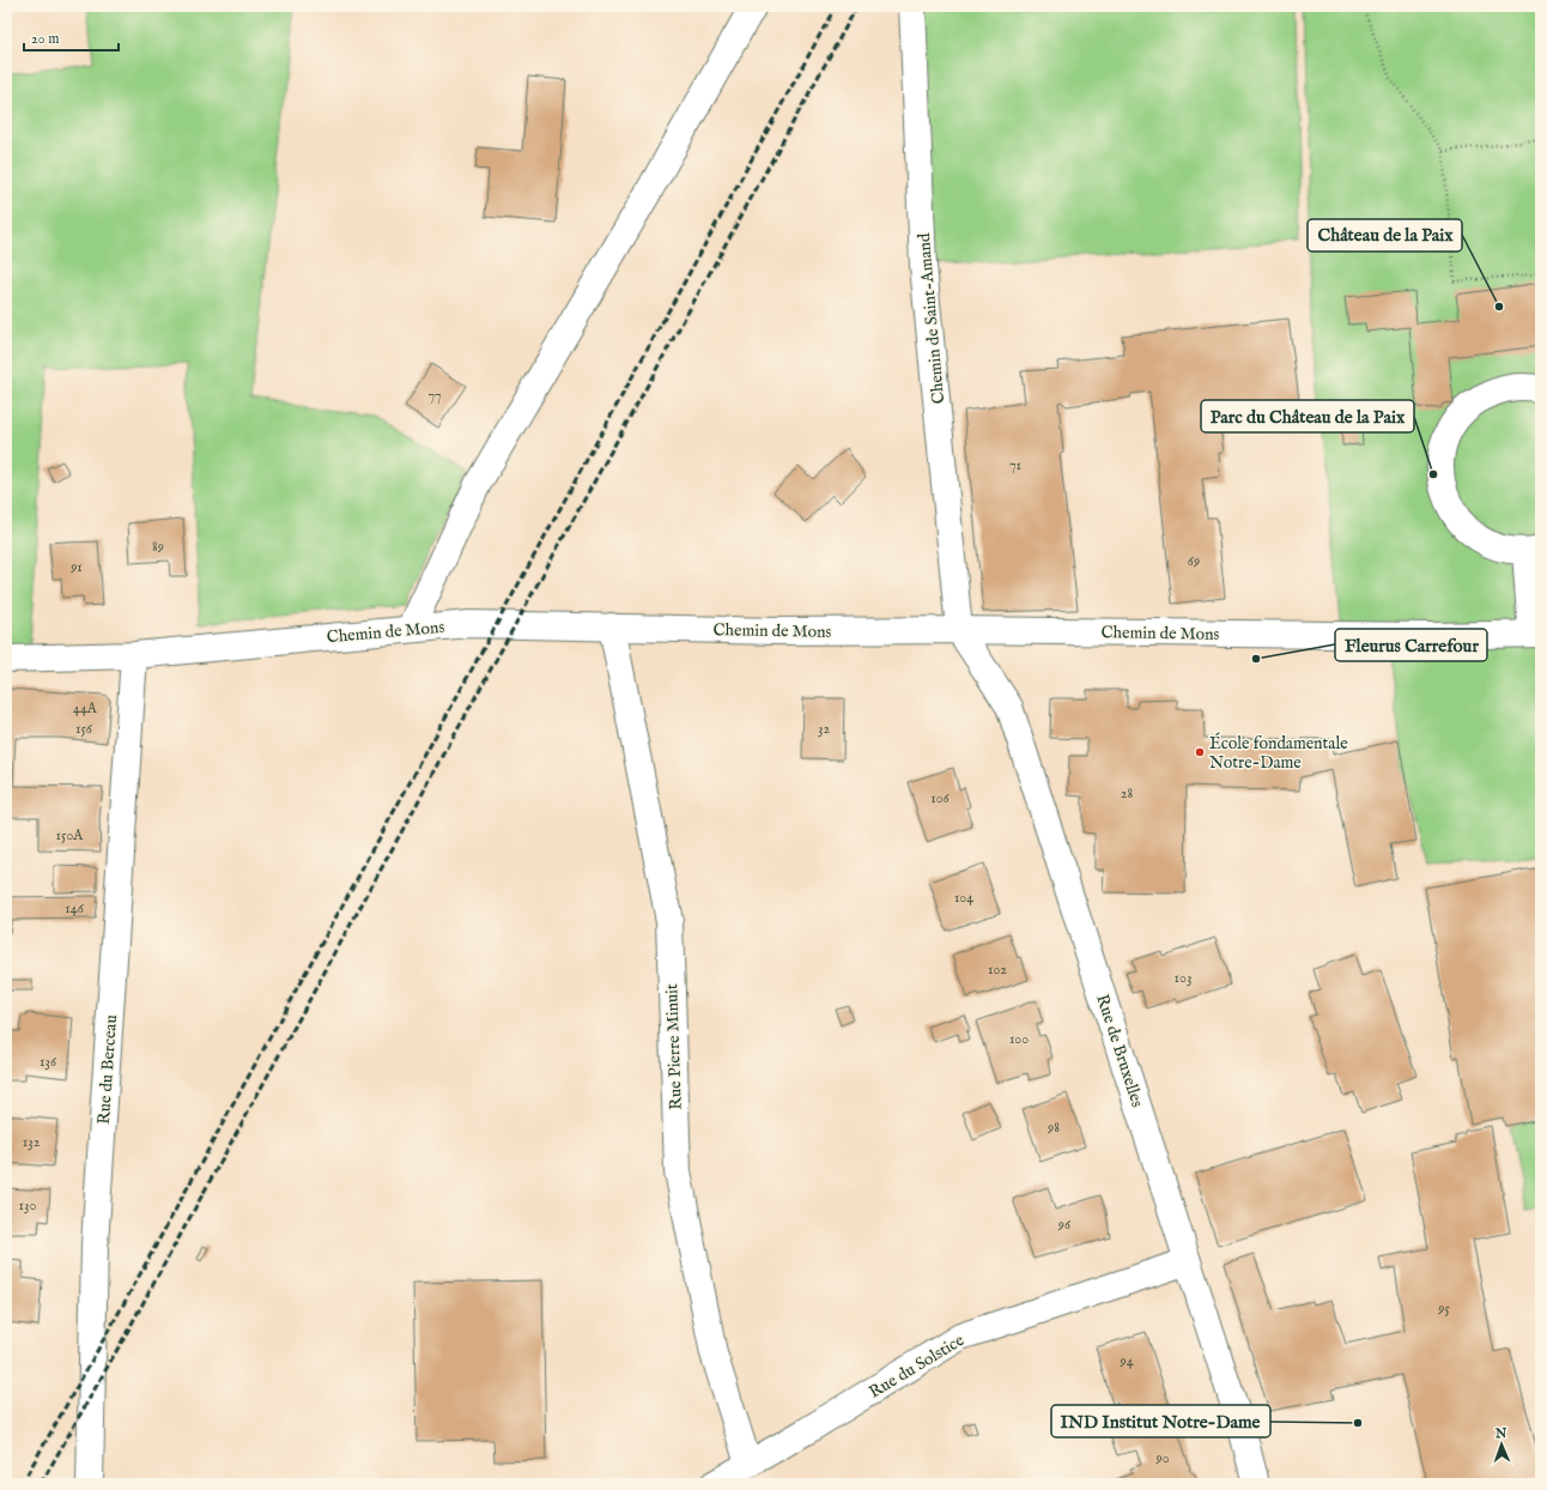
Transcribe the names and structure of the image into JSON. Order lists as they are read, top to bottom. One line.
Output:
{"streets":{"street":["Chemin de Saint-Amand","Chemin de Mons","Rue Pierre Minuit","Rue de Bruxelles","Rue du Berceau","Rue du Solstice"]},"crossings":[["Chemin de Saint-Amand","Chemin de Mons"],["Chemin de Saint-Amand","Rue de Bruxelles"],["Chemin de Mons","Rue Pierre Minuit"],["Chemin de Mons","Rue de Bruxelles"],["Chemin de Mons","Rue du Berceau"],["Rue Pierre Minuit","Rue du Solstice"],["Rue de Bruxelles","Rue du Solstice"]],"places":["Château de la Paix","Parc du Château de la Paix","Fleurus Carrefour","École fondamentale Notre-Dame","IND Institut Notre-Dame"],"house_numbers":["77","71","89","69","91","44A","156","32","28","106","150A","104","146","102","103","100","136","98","132","130","96","95","94","90"],"scale_bar":"20 m","north":"top"}
